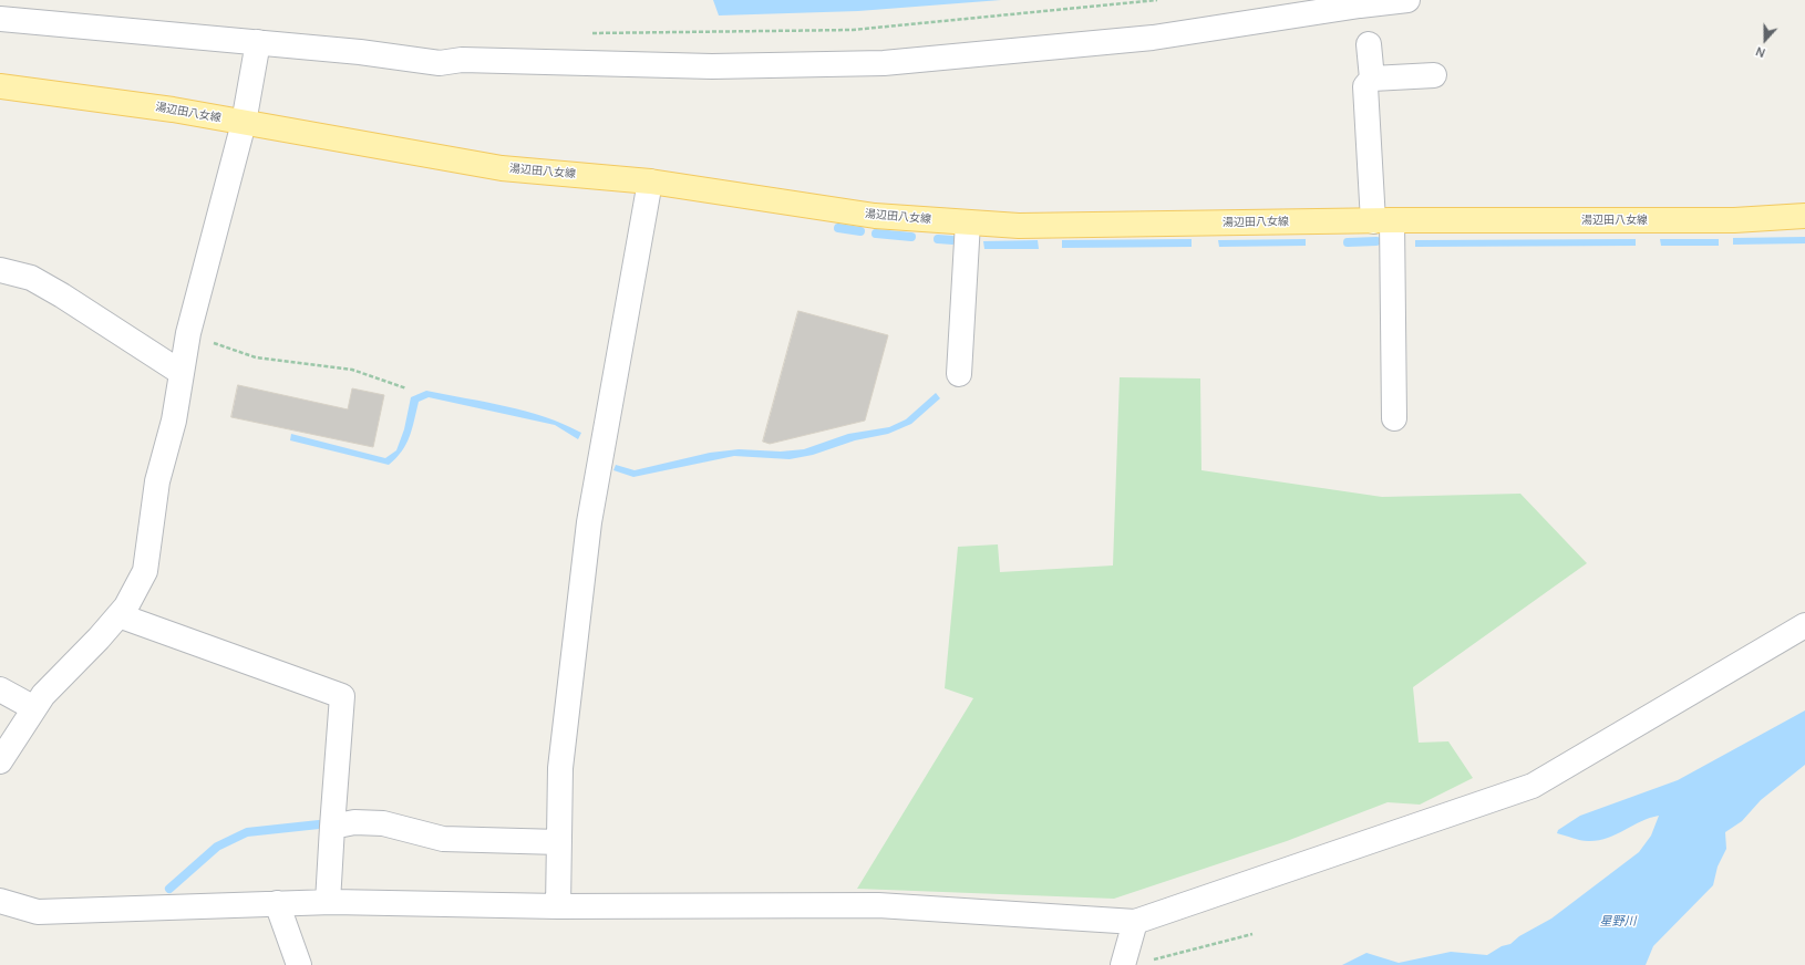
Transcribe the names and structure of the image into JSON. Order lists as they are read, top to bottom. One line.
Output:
{"streets":{"main road":["湯辺田八女線"]},"water":["星野川"],"north":"bottom"}
